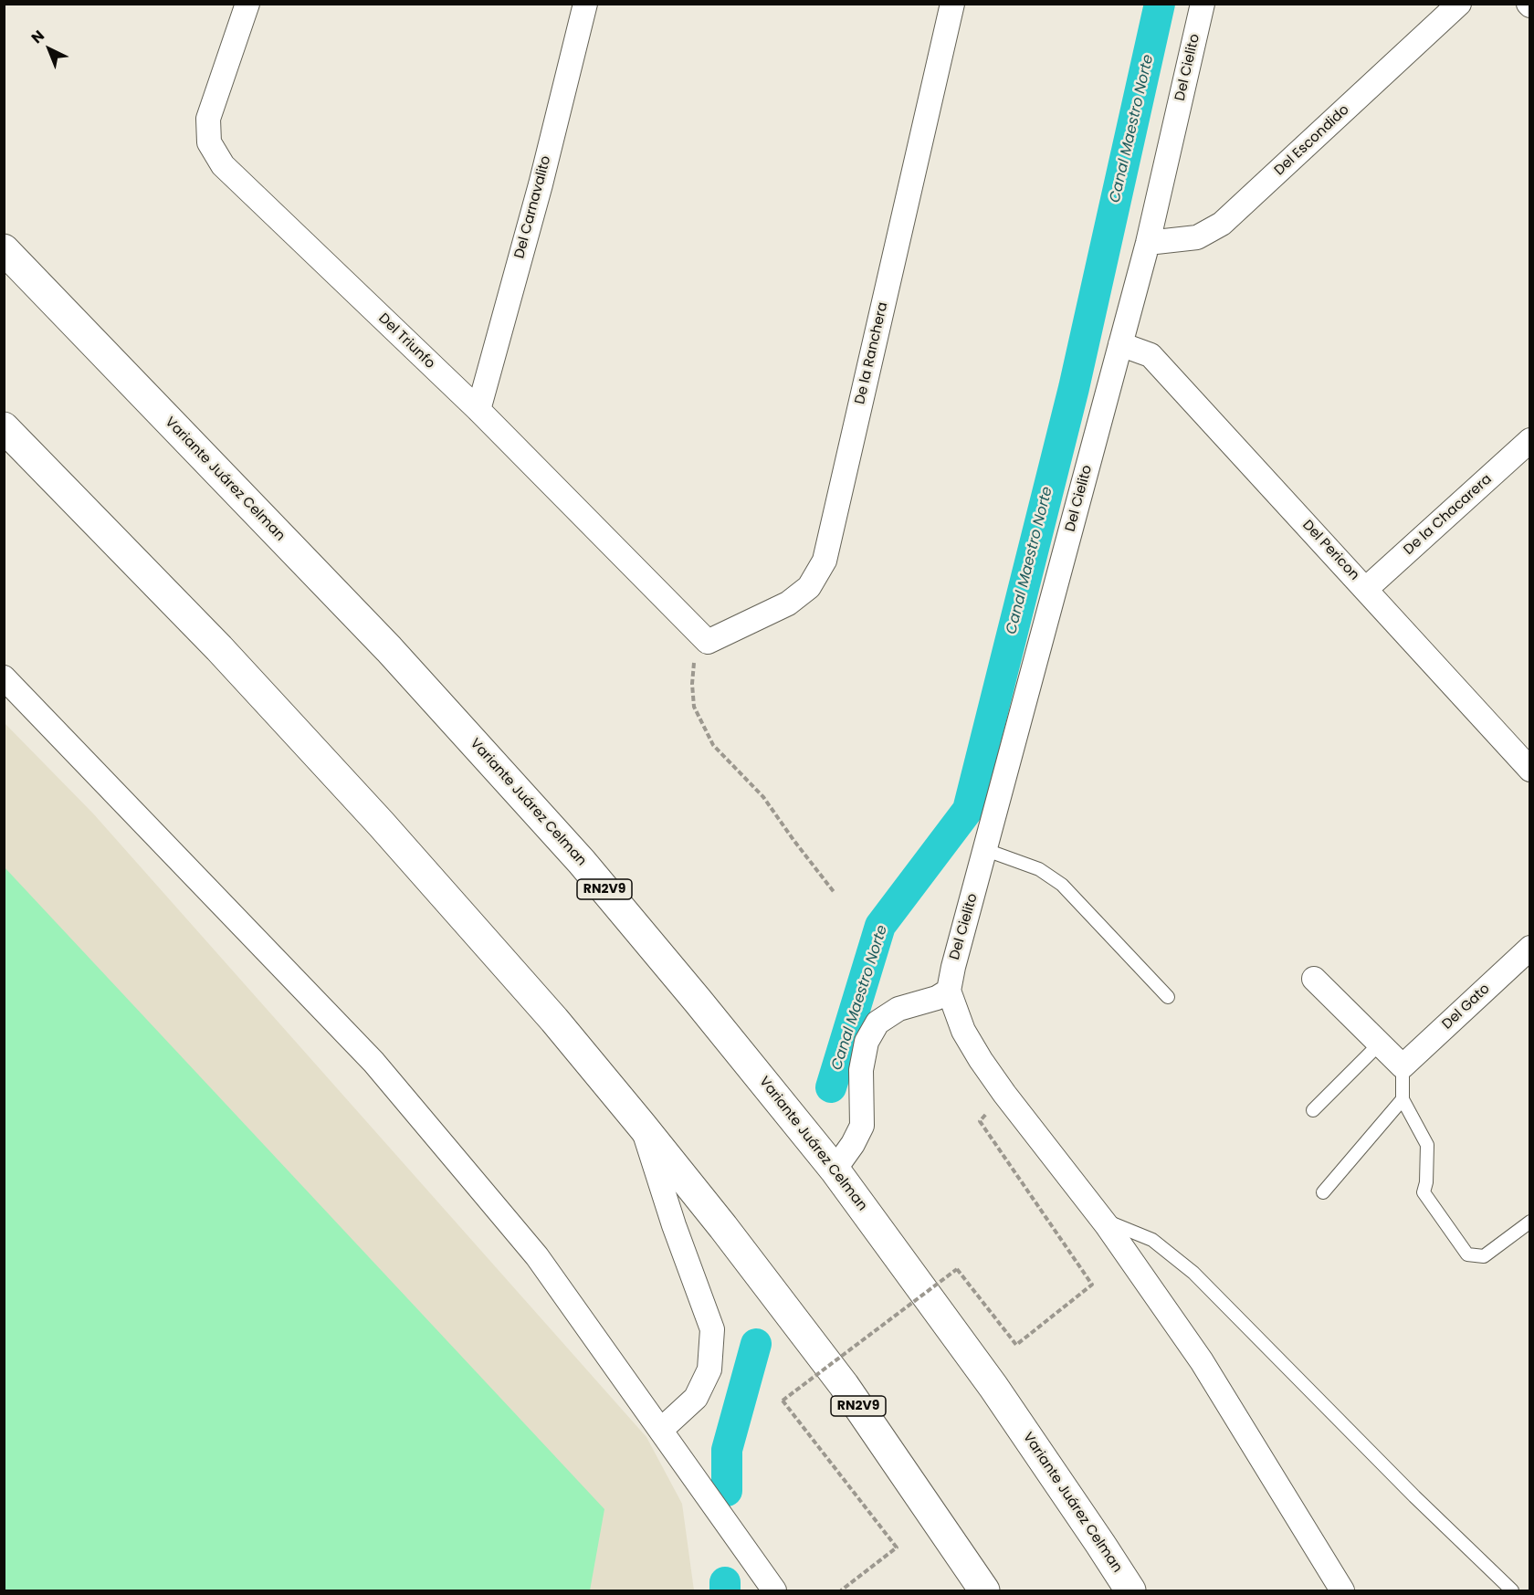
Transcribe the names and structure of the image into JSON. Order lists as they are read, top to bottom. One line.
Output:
{"streets":{"highway":["Variante Juárez Celman","RN2V9"],"street":["Del Cielito","Del Escondido","Del Carnavalito","Del Triunfo","De la Ranchera","De la Chacarera","Del Pericon","Del Gato"]},"crossings":[["Del Cielito","Del Escondido"],["Del Cielito","Del Pericon"],["Del Carnavalito","Del Triunfo"],["Del Triunfo","De la Ranchera"],["De la Chacarera","Del Pericon"]],"water":["Canal Maestro Norte"],"north":"top left"}
